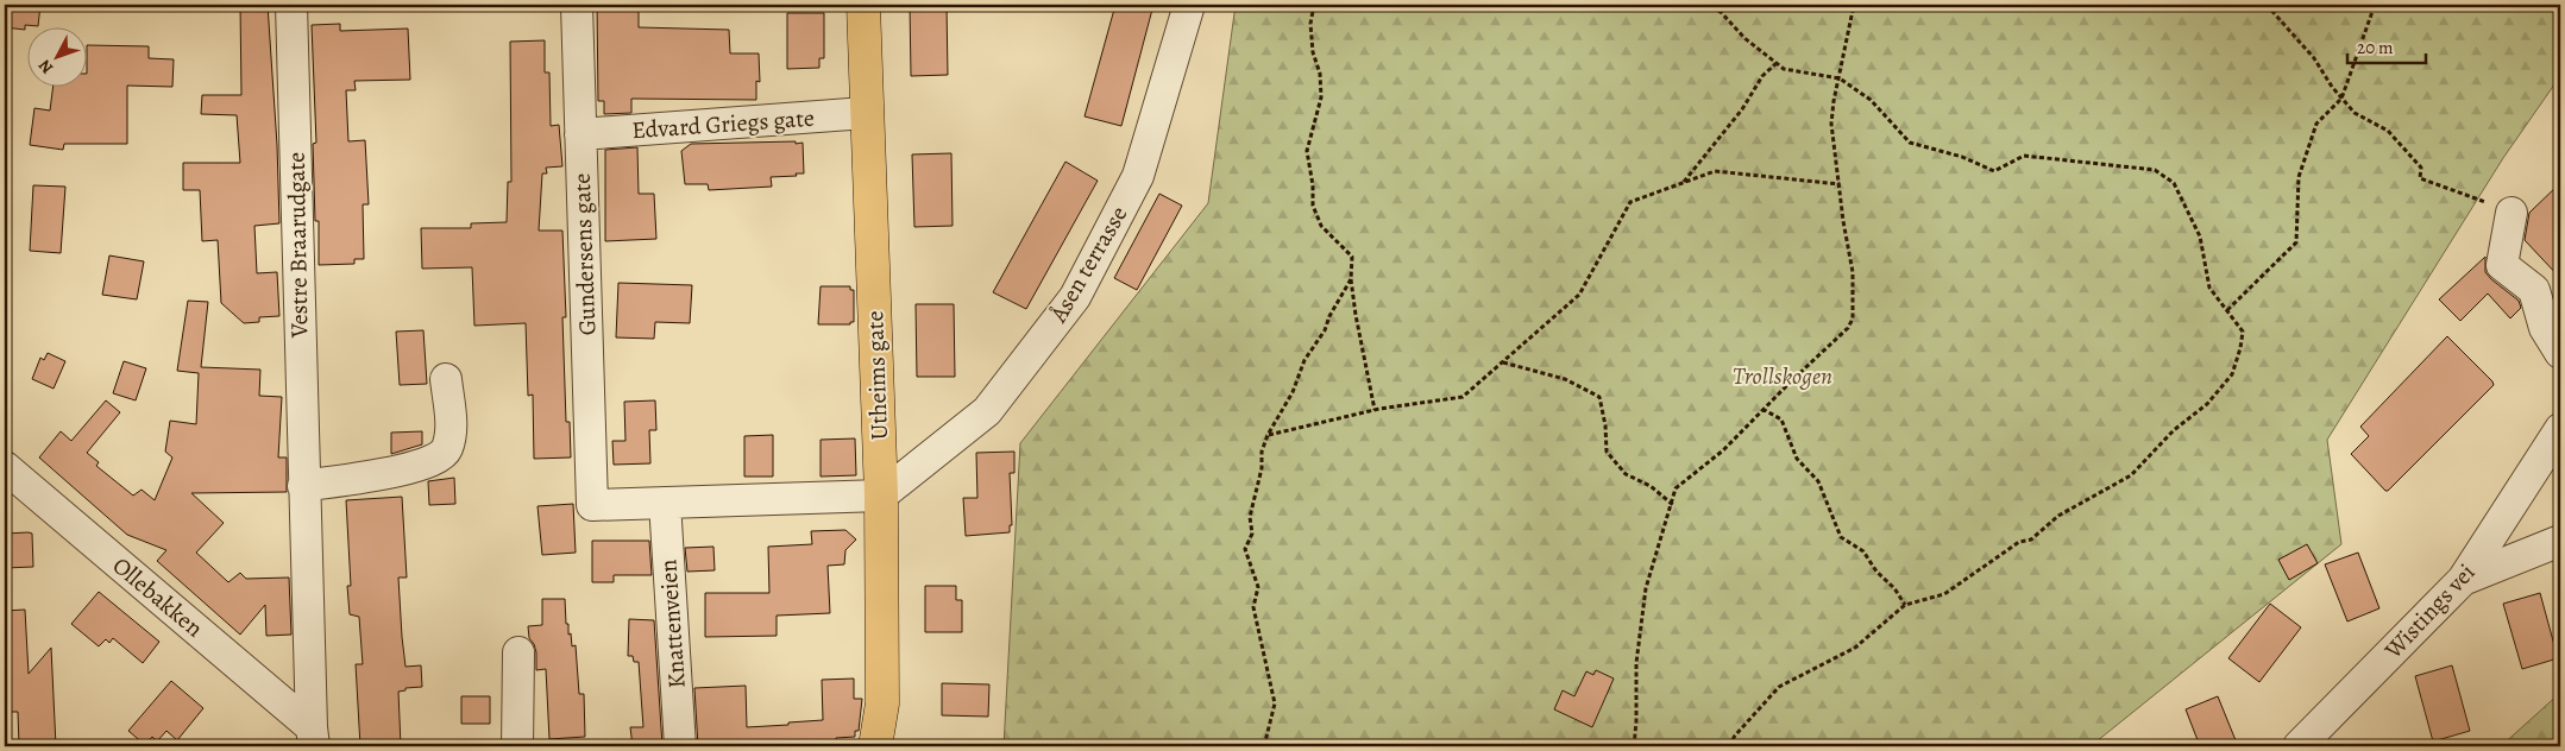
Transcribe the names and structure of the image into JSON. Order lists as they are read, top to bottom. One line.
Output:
{"streets":{"main road":["Utheims gate"],"street":["Edvard Griegs gate","Vestre Braarudgate","Gundersens gate","Åsen terrasse","Ollebakken","Wistings vei","Knattenveien"]},"crossings":[["Edvard Griegs gate","Gundersens gate"],["Edvard Griegs gate","Utheims gate"],["Vestre Braarudgate","Ollebakken"],["Gundersens gate","Knattenveien"],["Åsen terrasse","Utheims gate"]],"parks":["Trollskogen"],"scale_bar":"20 m","north":"bottom left"}
